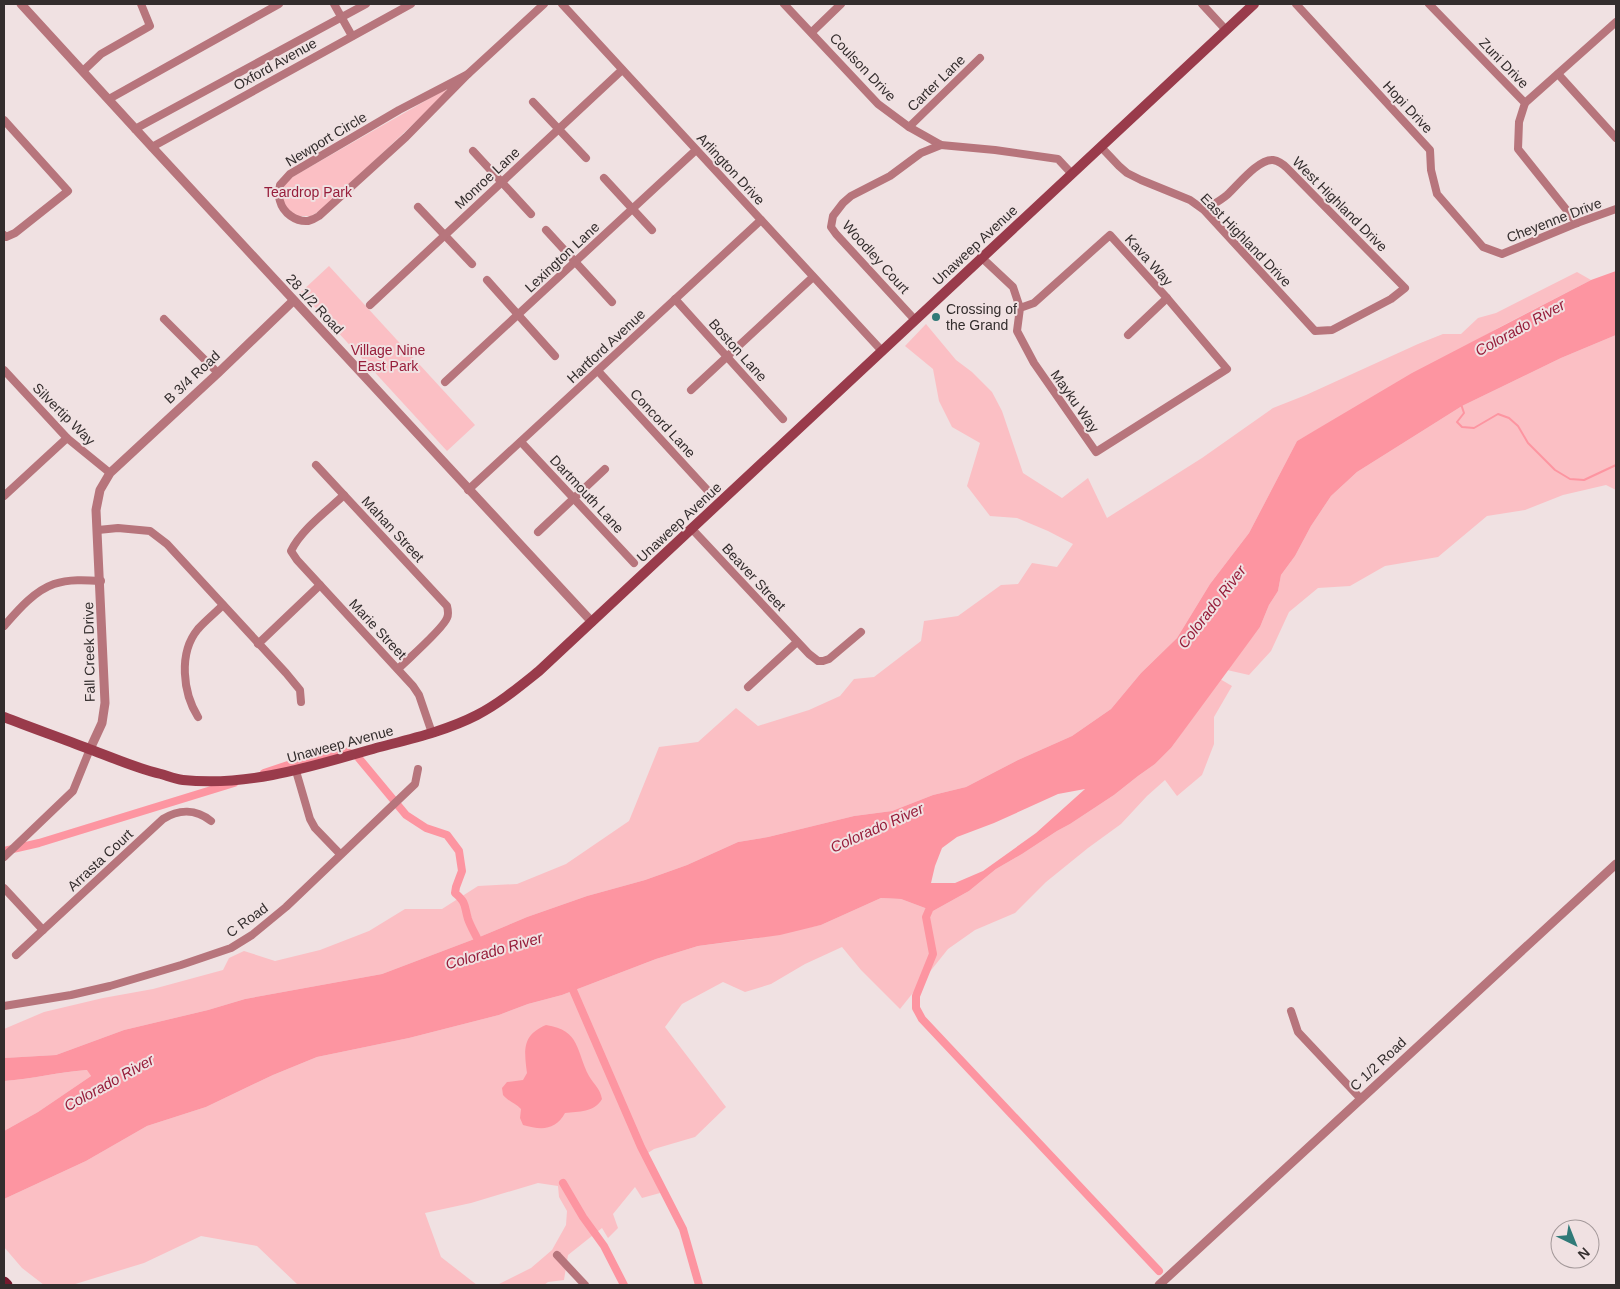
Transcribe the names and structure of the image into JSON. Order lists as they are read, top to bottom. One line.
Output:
{"streets":{"main road":["Unaweep Avenue"],"street":["Zuni Drive","Oxford Avenue","Coulson Drive","Carter Lane","Hopi Drive","Newport Circle","Arlington Drive","Monroe Lane","West Highland Drive","Cheyenne Drive","East Highland Drive","Lexington Lane","Woodley Court","Kava Way","28 1/2 Road","Hartford Avenue","Boston Lane","B 3/4 Road","Mayku Way","Silvertip Way","Concord Lane","Dartmouth Lane","Mahan Street","Beaver Street","Marie Street","Fall Creek Drive","Arrasta Court","C Road","C 1/2 Road"]},"crossings":[["Zuni Drive","Cheyenne Drive"],["Oxford Avenue","28 1/2 Road"],["Coulson Drive","Carter Lane"],["Coulson Drive","Unaweep Avenue"],["Coulson Drive","Woodley Court"],["Hopi Drive","Cheyenne Drive"],["Arlington Drive","Monroe Lane"],["Arlington Drive","Unaweep Avenue"],["Arlington Drive","Lexington Lane"],["Arlington Drive","Hartford Avenue"],["West Highland Drive","East Highland Drive"],["East Highland Drive","Unaweep Avenue"],["Unaweep Avenue","Woodley Court"],["Unaweep Avenue","28 1/2 Road"],["Unaweep Avenue","Mayku Way"],["Unaweep Avenue","Beaver Street"],["Unaweep Avenue","Marie Street"],["Unaweep Avenue","Fall Creek Drive"],["Kava Way","Mayku Way"],["28 1/2 Road","Hartford Avenue"],["28 1/2 Road","B 3/4 Road"],["Hartford Avenue","Boston Lane"],["Hartford Avenue","Concord Lane"],["Hartford Avenue","Dartmouth Lane"],["B 3/4 Road","Silvertip Way"],["B 3/4 Road","Fall Creek Drive"],["Silvertip Way","Fall Creek Drive"],["Mahan Street","Marie Street"]],"water":["Colorado River"],"parks":["Teardrop Park","Village Nine East Park"],"places":["Crossing of the Grand"],"north":"bottom right"}
